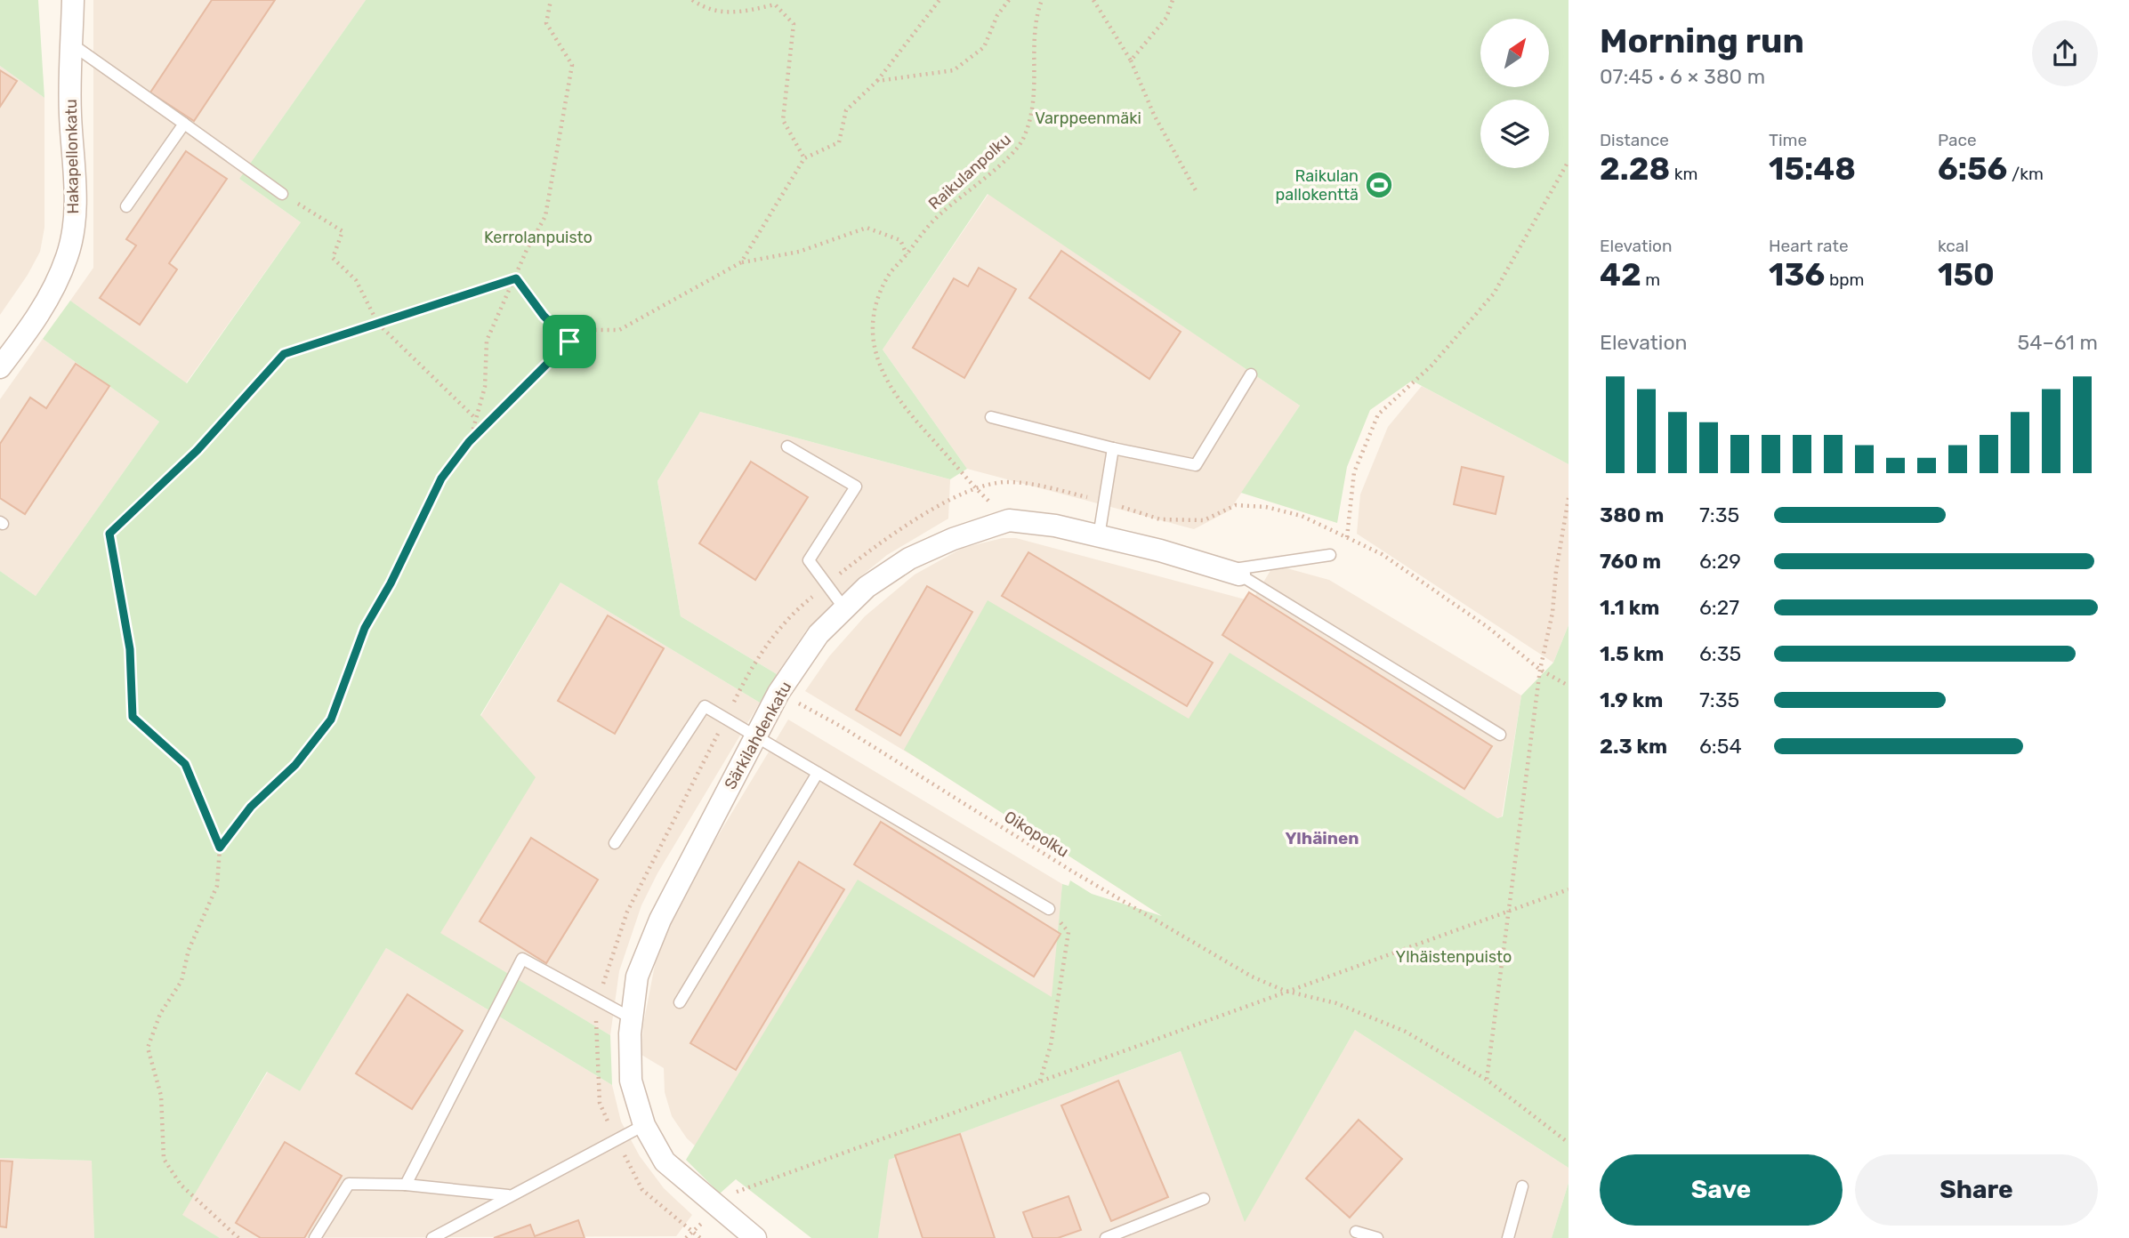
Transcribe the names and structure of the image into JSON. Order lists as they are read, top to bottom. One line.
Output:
{"streets":{"street":["Hakapellonkatu","Särkilahdenkatu"],"path":["Raikulanpolku","Oikopolku"]},"crossings":[["Raikulanpolku","Särkilahdenkatu"],["Särkilahdenkatu","Oikopolku"]],"districts":["Ylhäinen"],"parks":["Varppeenmäki","Kerrolanpuisto","Ylhäistenpuisto"],"places":{"sports":["Raikulan pallokenttä"]},"north":"top right","page":{"heading":["Morning run","07:45 · 6 × 380 m"],"stats":[["Distance","2.28 km"],["Time","15:48"],["Pace","6:56 /km"],["Elevation","42 m"],["Heart rate","136 bpm"],["kcal","150"]],"chart":["Elevation","54–61 m"],"list":[{"name":"380 m","note":"7:35"},{"name":"760 m","note":"6:29"},{"name":"1.1 km","note":"6:27"},{"name":"1.5 km","note":"6:35"},{"name":"1.9 km","note":"7:35"},{"name":"2.3 km","note":"6:54"}],"buttons":["Save","Share"]}}
